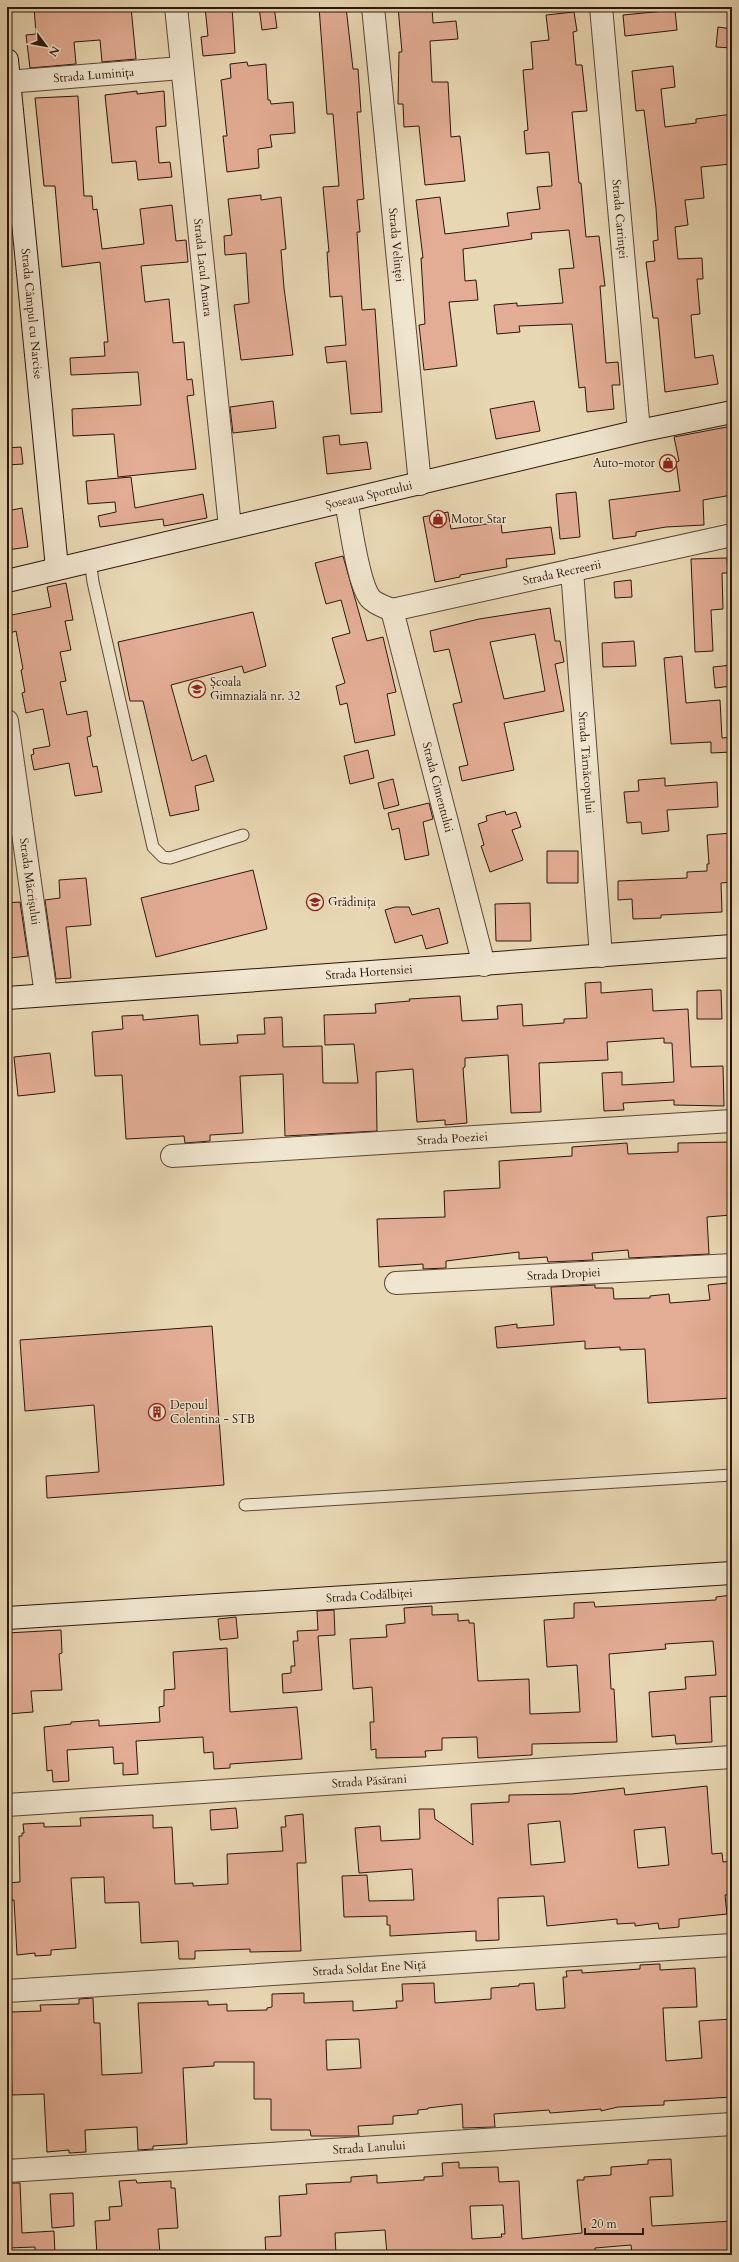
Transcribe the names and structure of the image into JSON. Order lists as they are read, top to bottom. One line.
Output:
{"streets":{"street":["Strada Luminița","Strada Catrinței","Strada Velinței","Strada Lacul Amara","Strada Câmpul cu Narcise","Șoseaua Sportului","Strada Recreerii","Strada Târnăcopului","Strada Cimentului","Strada Măcrișului","Strada Hortensiei","Strada Poeziei","Strada Dropiei","Strada Codălbiței","Strada Păsărani","Strada Soldat Ene Niță","Strada Lanului"]},"crossings":[["Strada Luminița","Strada Lacul Amara"],["Strada Luminița","Strada Câmpul cu Narcise"],["Strada Catrinței","Șoseaua Sportului"],["Strada Velinței","Șoseaua Sportului"],["Strada Lacul Amara","Șoseaua Sportului"],["Strada Câmpul cu Narcise","Șoseaua Sportului"],["Strada Recreerii","Strada Târnăcopului"],["Strada Recreerii","Strada Cimentului"],["Strada Târnăcopului","Strada Hortensiei"],["Strada Cimentului","Strada Hortensiei"],["Strada Măcrișului","Strada Hortensiei"]],"places":{"shop":["Auto-motor","Motor Star"],"school or university":["Școala Gimnazială nr. 32","Grădinița"],"building":["Depoul Colentina - STB"]},"scale_bar":"20 m","north":"bottom right"}
